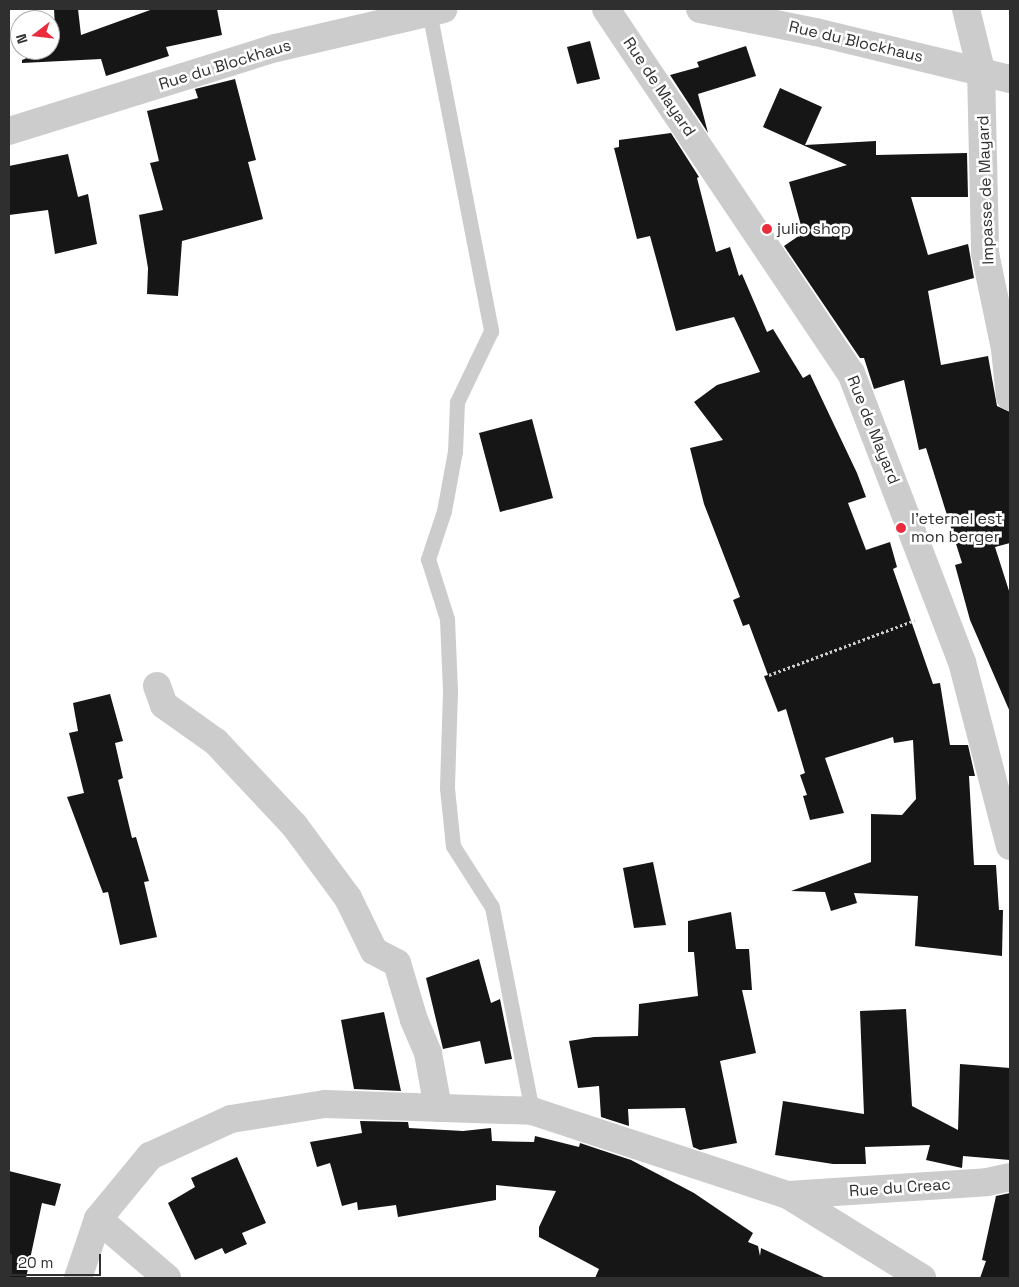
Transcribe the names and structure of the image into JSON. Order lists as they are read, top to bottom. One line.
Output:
{"streets":{"street":["Rue du Blockhaus","Rue de Mayard","Impasse de Mayard","Rue du Creac"]},"crossings":[["Rue du Blockhaus","Impasse de Mayard"]],"places":["julio shop","l'eternel est mon berger"],"scale_bar":"20 m","north":"left"}
